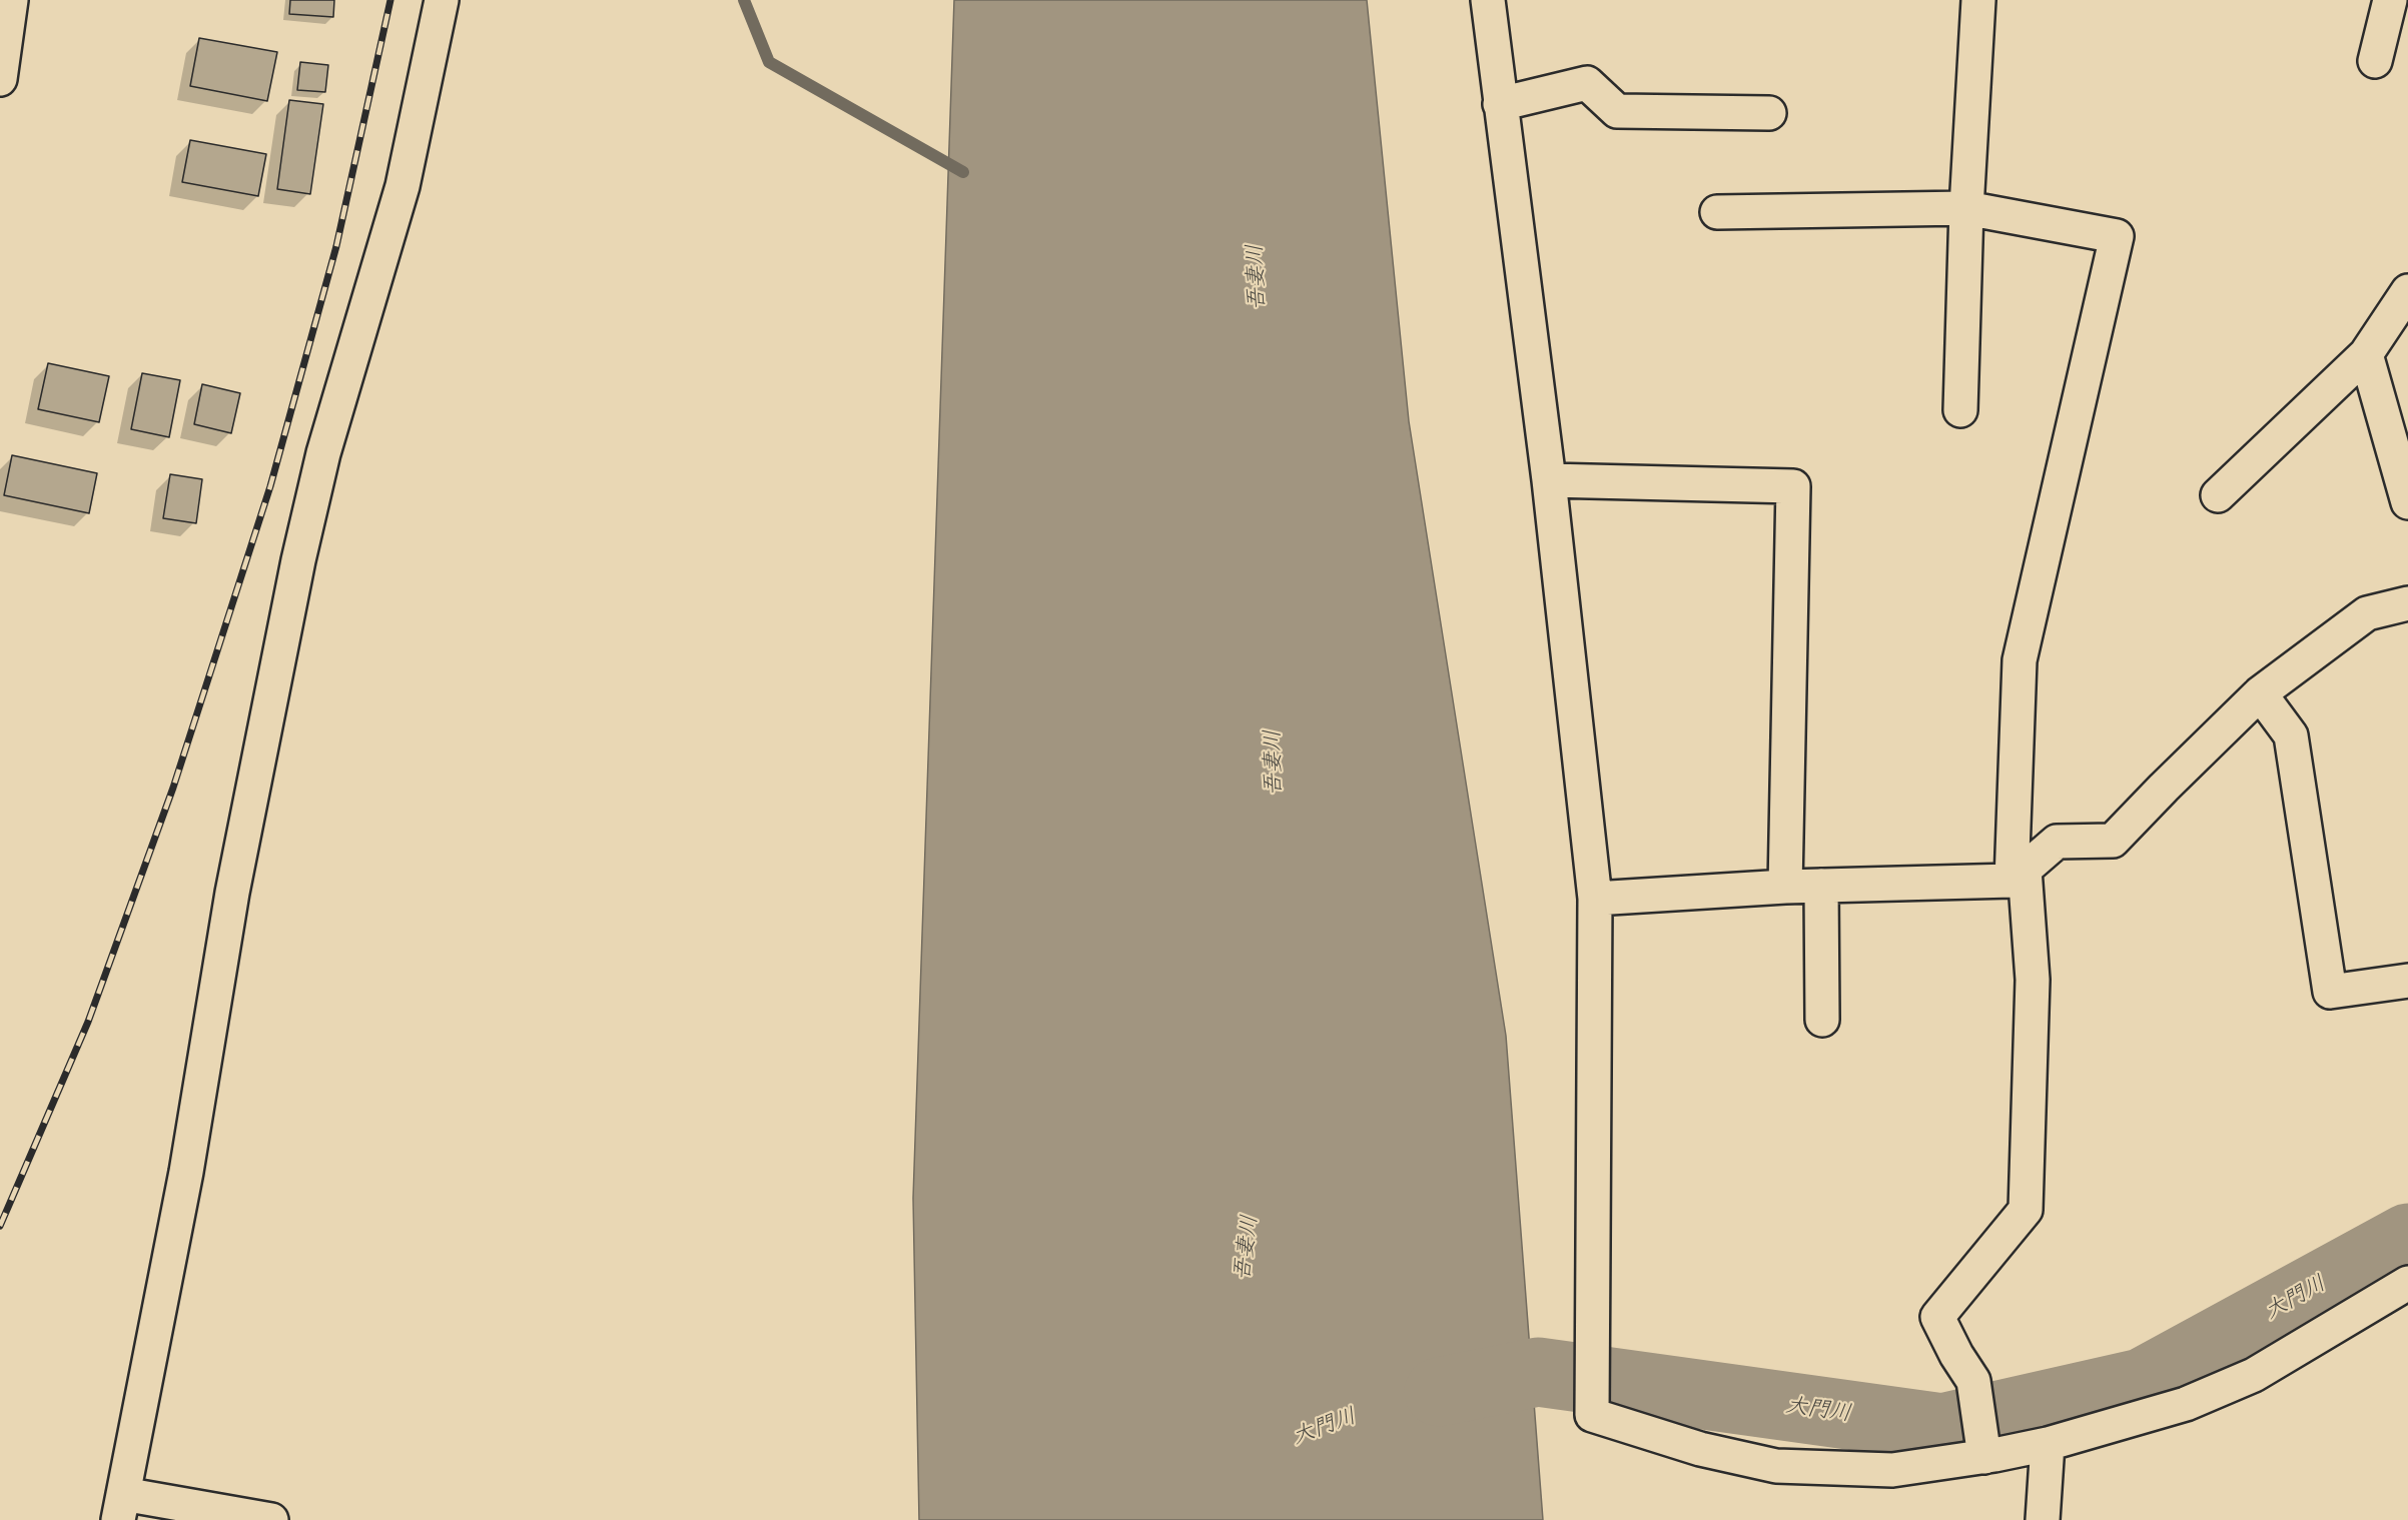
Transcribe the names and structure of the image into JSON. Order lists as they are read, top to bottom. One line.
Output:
{"water":["吾妻川","大門川"]}
